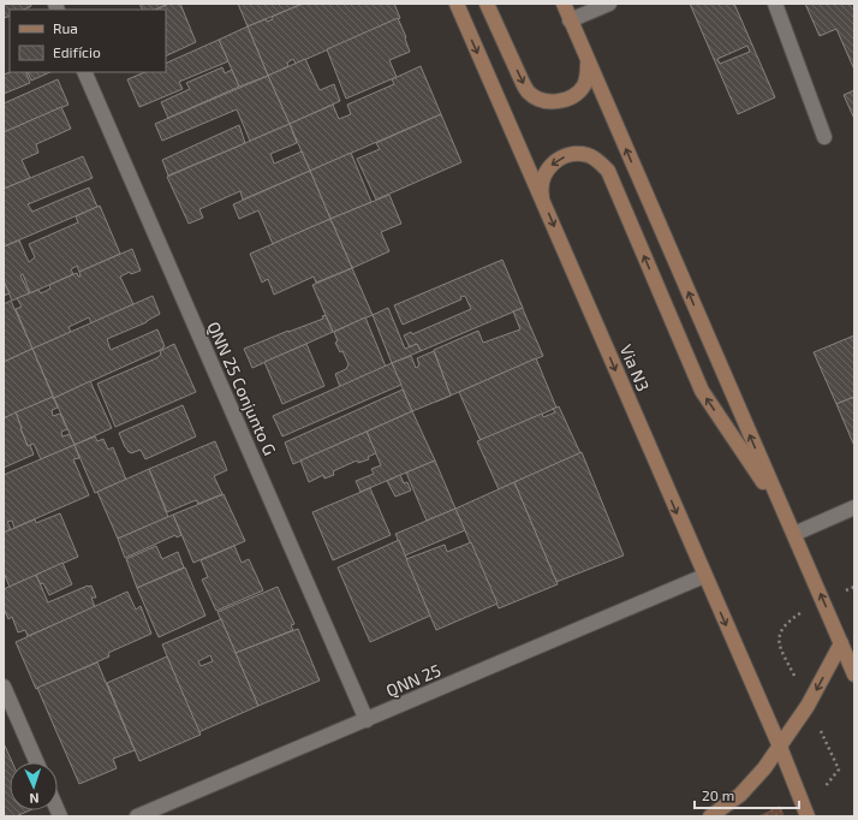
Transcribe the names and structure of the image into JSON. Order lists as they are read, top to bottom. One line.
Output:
{"streets":{"main road":["Via N3"],"street":["QNN 25 Conjunto G","QNN 25"]},"crossings":[["Via N3","QNN 25"],["QNN 25 Conjunto G","QNN 25"]],"legend":["Rua","Edifício"],"scale_bar":"20 m","north":"bottom"}
